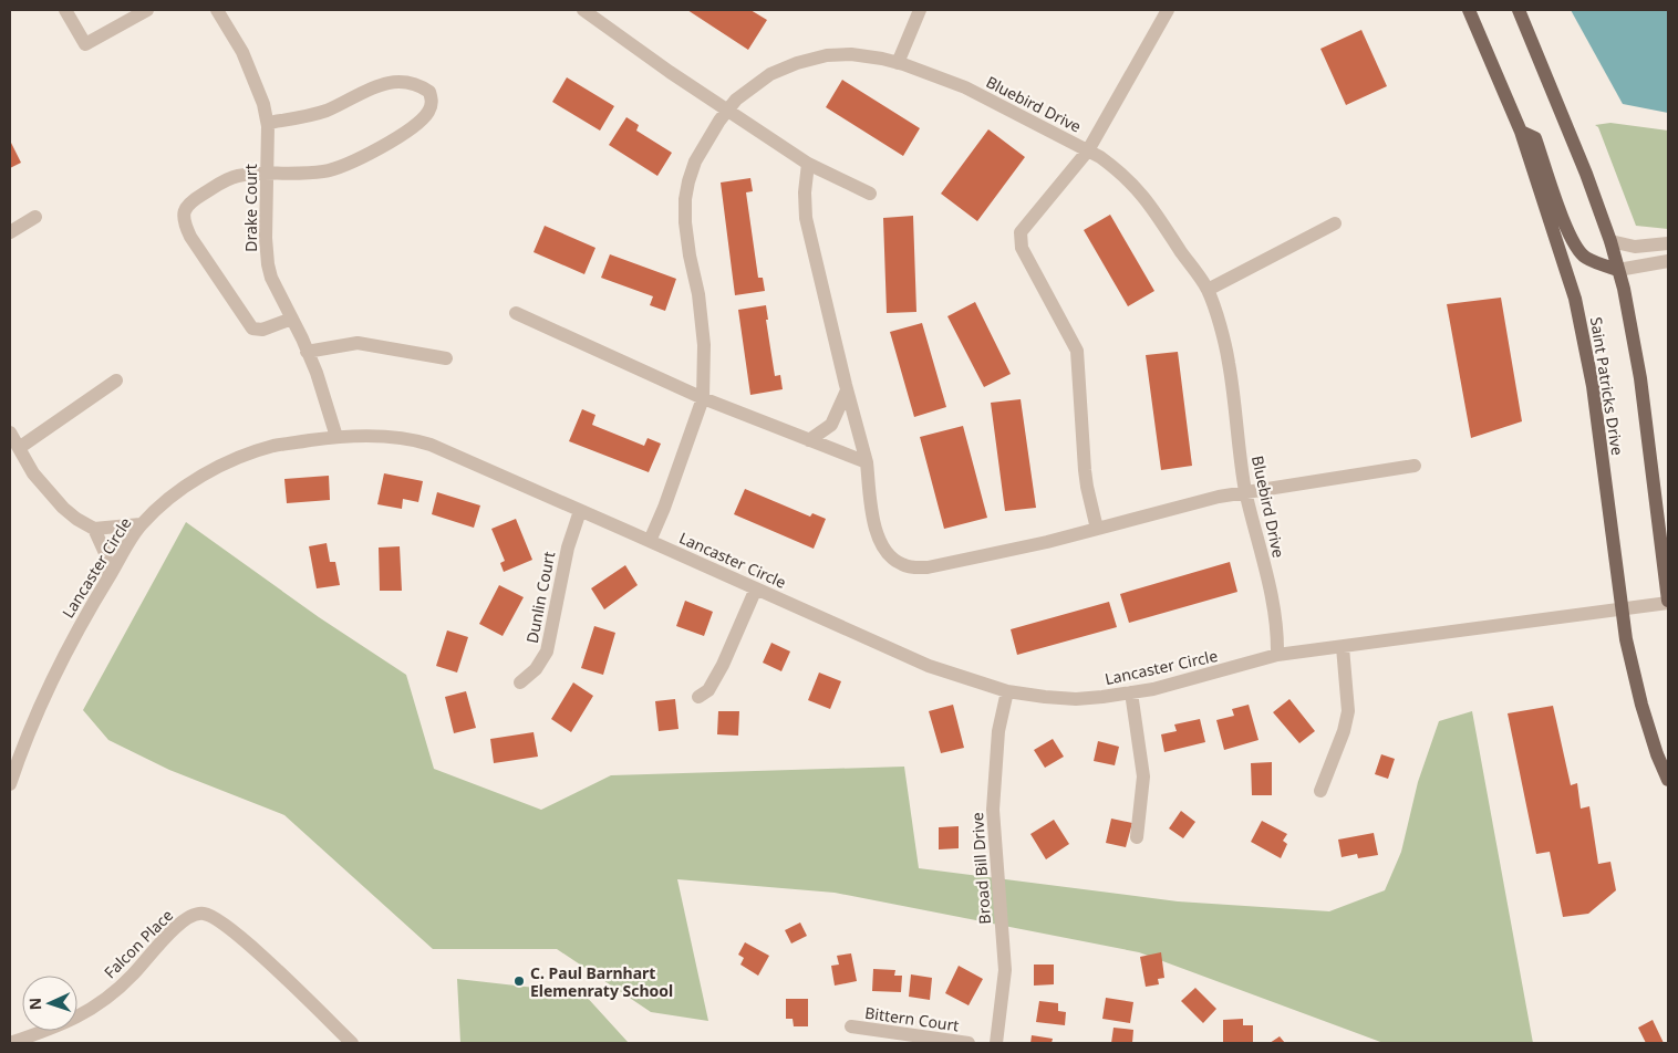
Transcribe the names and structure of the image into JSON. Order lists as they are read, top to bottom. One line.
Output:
{"streets":{"main road":["Saint Patricks Drive"],"street":["Bluebird Drive","Drake Court","Lancaster Circle","Dunlin Court","Broad Bill Drive","Falcon Place","Bittern Court"]},"crossings":[["Bluebird Drive","Lancaster Circle"],["Drake Court","Lancaster Circle"],["Saint Patricks Drive","Lancaster Circle"],["Lancaster Circle","Dunlin Court"],["Lancaster Circle","Broad Bill Drive"]],"places":["C. Paul Barnhart Elemenraty School"],"north":"left"}
